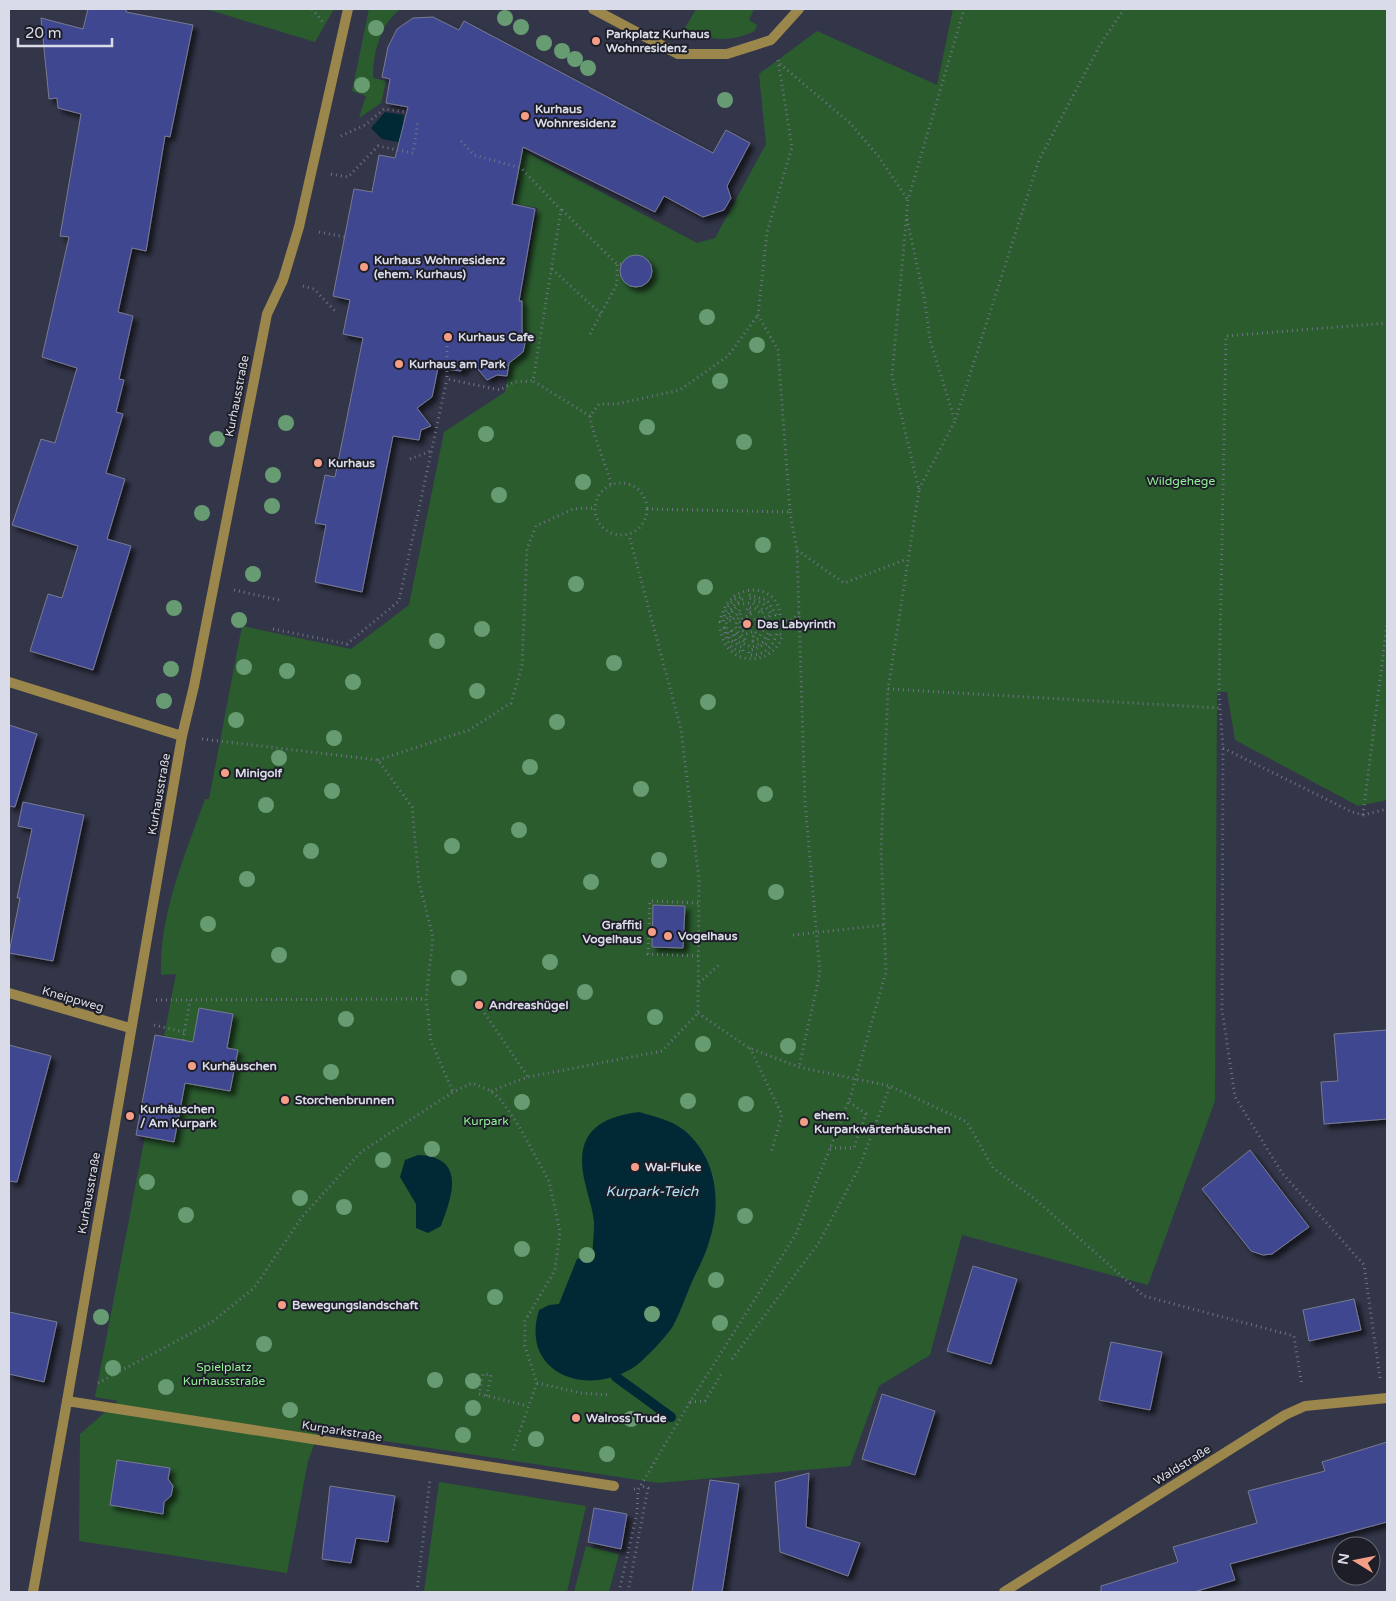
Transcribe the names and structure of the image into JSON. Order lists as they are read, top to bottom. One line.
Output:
{"streets":{"street":["Kurhausstraße","Kneippweg","Kurparkstraße","Waldstraße"]},"crossings":[["Kurhausstraße","Kneippweg"],["Kurhausstraße","Kurparkstraße"]],"water":["Kurpark-Teich"],"parks":["Wildgehege","Kurpark","Spielplatz Kurhausstraße"],"places":["Parkplatz Kurhaus Wohnresidenz","Kurhaus Wohnresidenz","Kurhaus Wohnresidenz (ehem. Kurhaus)","Kurhaus Cafe","Kurhaus am Park","Kurhaus","Das Labyrinth","Minigolf","Graffiti Vogelhaus","Vogelhaus","Andreashügel","Kurhäuschen","Storchenbrunnen","Kurhäuschen / Am Kurpark","ehem. Kurparkwärterhäuschen","Wal-Fluke","Bewegungslandschaft","Walross Trude"],"scale_bar":"20 m","north":"left"}
